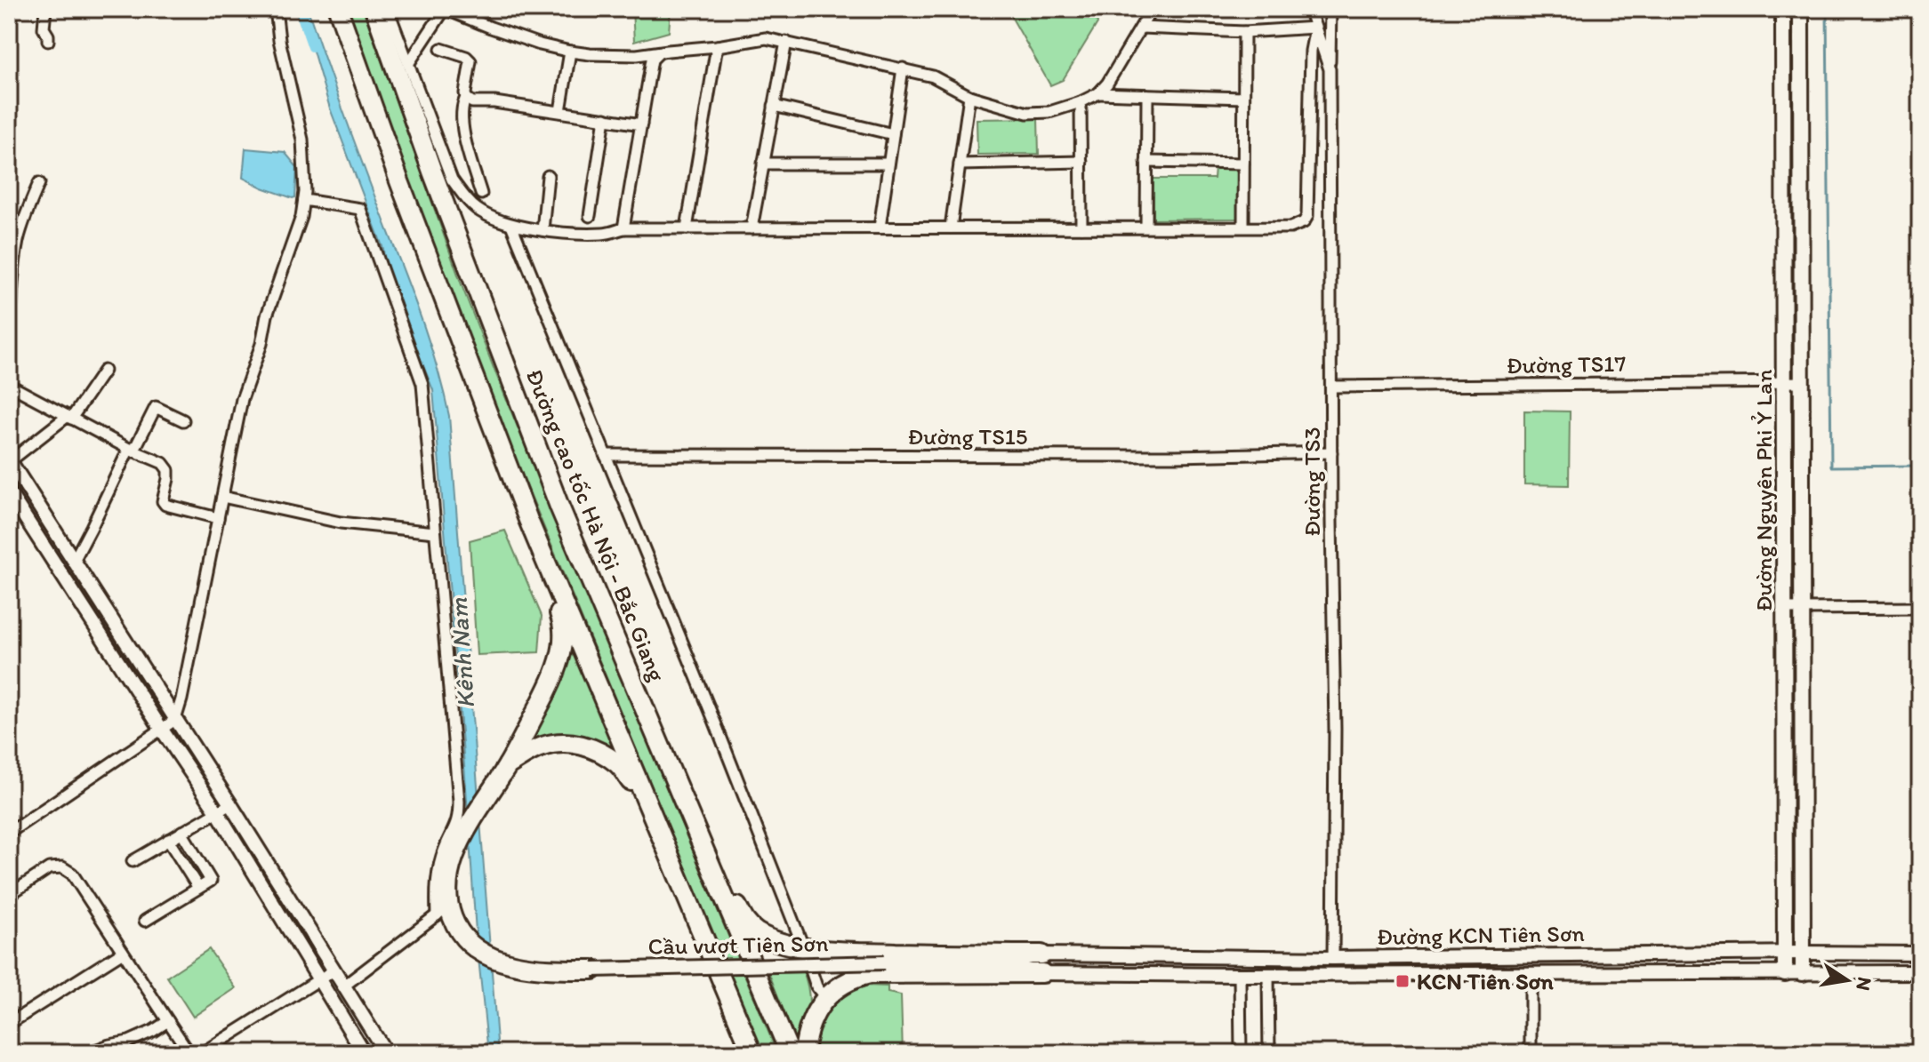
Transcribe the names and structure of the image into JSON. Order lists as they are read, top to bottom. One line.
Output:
{"streets":{"highway":["Đường cao tốc Hà Nội - Bắc Giang"],"main road":["Đường Nguyên Phi Ỷ Lan","Đường KCN Tiên Sơn","Cầu vượt Tiên Sơn"],"street":["Đường TS17","Đường TS15","Đường TS3"]},"crossings":[["Đường TS17","Đường TS3"],["Đường TS17","Đường Nguyên Phi Ỷ Lan"],["Đường TS15","Đường TS3"],["Đường TS3","Đường KCN Tiên Sơn"],["Đường Nguyên Phi Ỷ Lan","Đường KCN Tiên Sơn"],["Đường KCN Tiên Sơn","Cầu vượt Tiên Sơn"]],"water":["Kênh Nam"],"places":{"transit":["KCN Tiên Sơn"]},"north":"right"}
